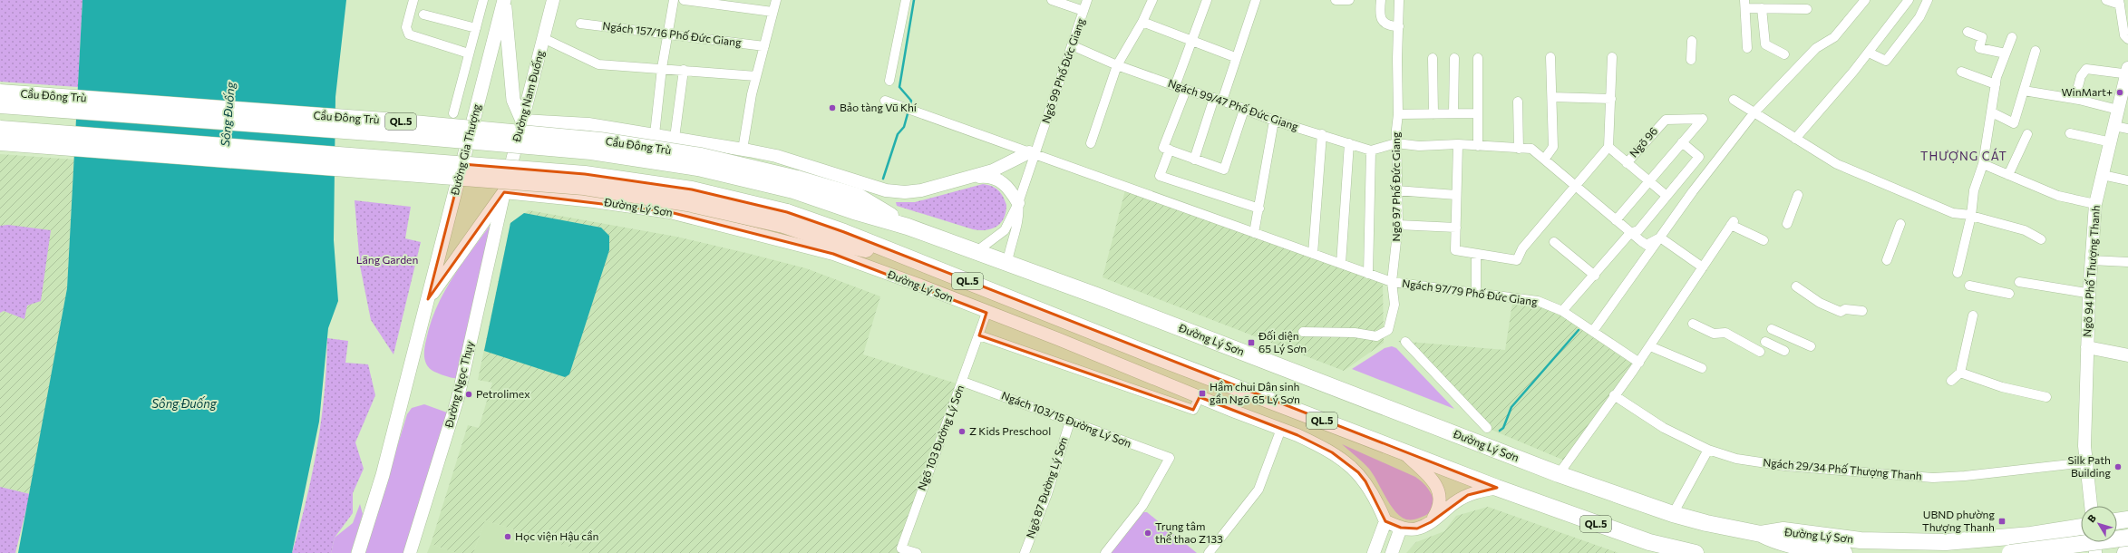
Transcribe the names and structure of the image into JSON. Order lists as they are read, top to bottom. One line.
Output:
{"streets":{"highway":["Cầu Đông Trù","QL.5","Đường Lý Sơn"],"main road":["Đường Gia Thượng"],"street":["Ngách 157/16 Phố Đức Giang","Ngõ 99 Phố Đức Giang","Đường Nam Đuống","Ngách 99/47 Phố Đức Giang","Ngõ 96","Ngõ 97 Phố Đức Giang","Ngõ 94 Phố Thượng Thanh","Ngách 97/79 Phố Đức Giang","Đường Ngọc Thụy","Ngách 103/15 Đường Lý Sơn","Ngõ 103 Đường Lý Sơn","Ngách 29/34 Phố Thượng Thanh","Ngõ 87 Đường Lý Sơn"]},"crossings":[["Ngõ 99 Phố Đức Giang","Ngách 99/47 Phố Đức Giang"],["Ngõ 99 Phố Đức Giang","Ngách 97/79 Phố Đức Giang"],["Cầu Đông Trù","Đường Lý Sơn"],["Đường Nam Đuống","Đường Lý Sơn"],["Đường Nam Đuống","Đường Ngọc Thụy"],["QL.5","Đường Lý Sơn"],["Ngõ 97 Phố Đức Giang","Ngách 97/79 Phố Đức Giang"],["Đường Lý Sơn","Đường Ngọc Thụy"],["Đường Lý Sơn","Ngõ 103 Đường Lý Sơn"],["Ngõ 94 Phố Thượng Thanh","Ngách 29/34 Phố Thượng Thanh"],["Ngách 103/15 Đường Lý Sơn","Ngõ 103 Đường Lý Sơn"],["Ngách 103/15 Đường Lý Sơn","Ngõ 87 Đường Lý Sơn"]],"districts":["THƯỢNG CÁT"],"water":["Sông Đuống"],"parks":["Lãng Garden"],"places":{"other":["WinMart+","Bảo tàng Vũ Khí","Petrolimex","Z Kids Preschool","Silk Path Building","Trung tâm thể thao Z133","Học viện Hậu cần"],"transit":["Đối diện 65 Lý Sơn","Hầm chui Dân sinh gần Ngõ 65 Lý Sơn","UBND phường Thượng Thanh"]},"north":"top left"}
